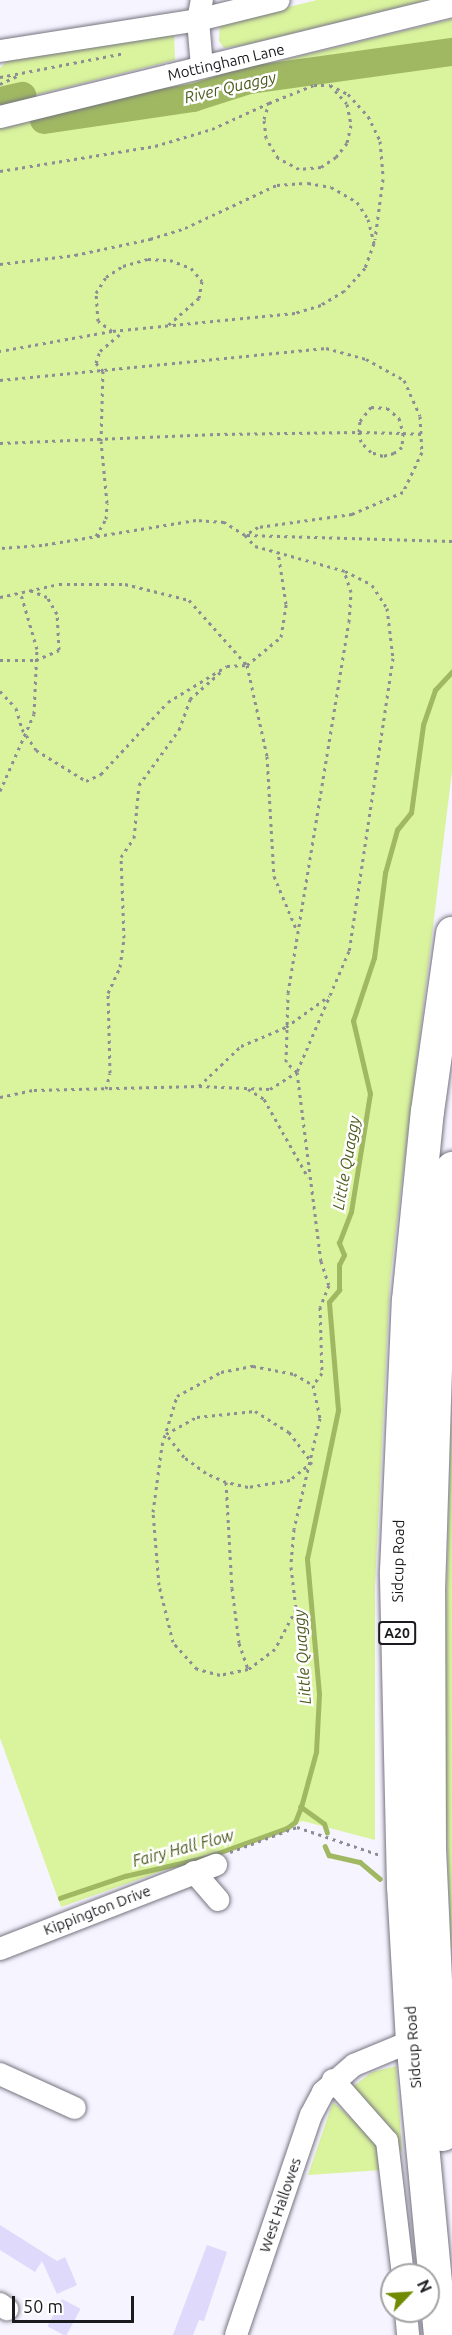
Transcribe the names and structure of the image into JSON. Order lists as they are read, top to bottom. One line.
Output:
{"streets":{"highway":["Sidcup Road","A20"],"street":["Mottingham Lane","Kippington Drive","West Hallowes"]},"water":["River Quaggy","Little Quaggy","Fairy Hall Flow"],"scale_bar":"50 m","north":"top right"}
